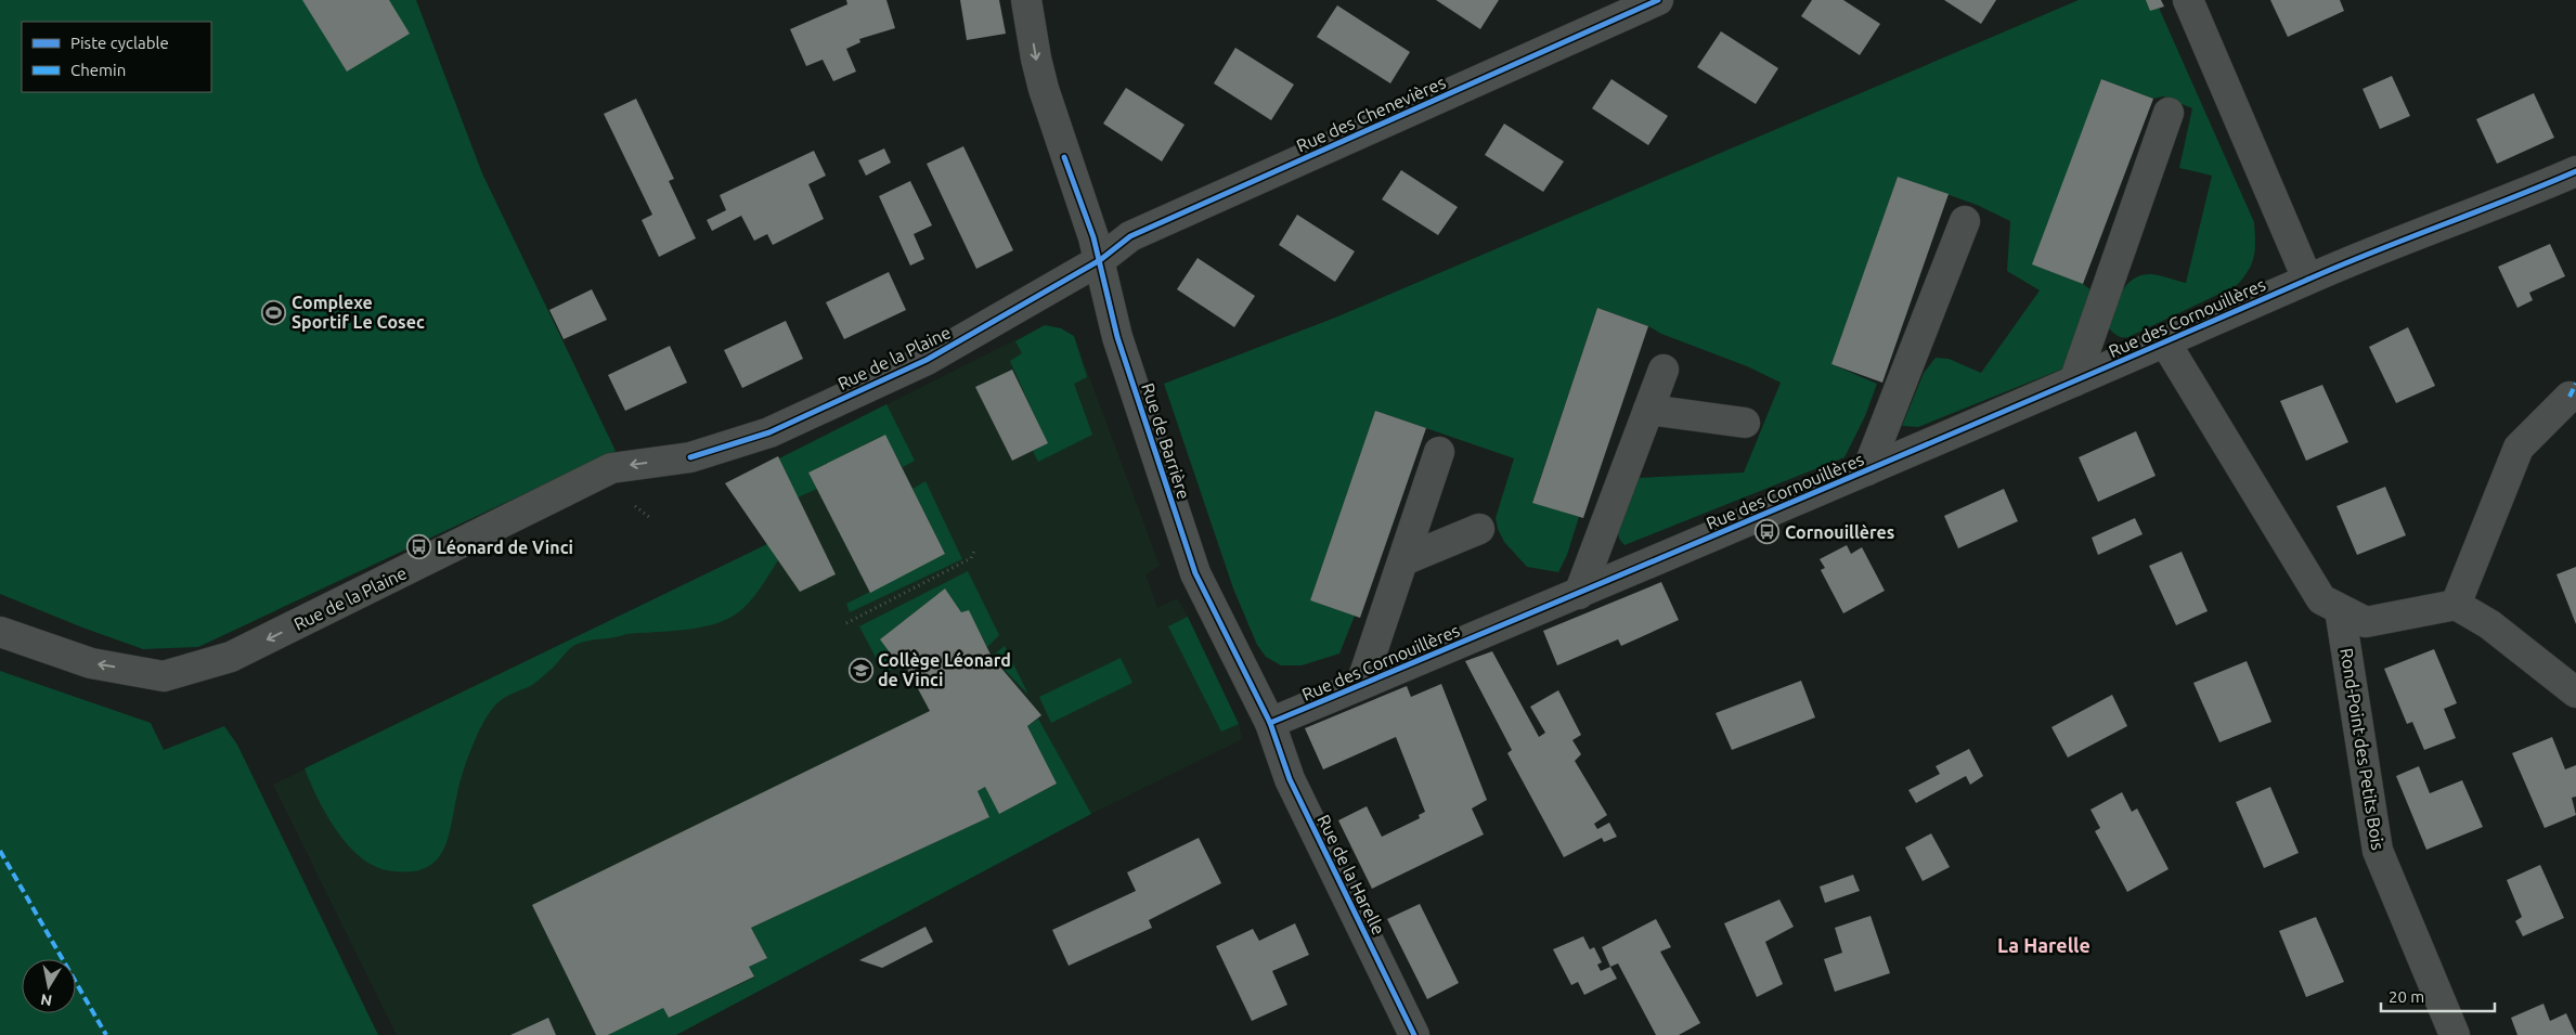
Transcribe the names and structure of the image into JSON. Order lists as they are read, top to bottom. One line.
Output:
{"streets":{"street":["Rue des Chenevières","Rue des Cornouillères","Rue de la Plaine","Rue de Barrière","Rond-Point des Petits Bois","Rue de la Harelle"]},"crossings":[["Rue des Chenevières","Rue de la Plaine"],["Rue des Chenevières","Rue de Barrière"],["Rue des Cornouillères","Rue de Barrière"],["Rue des Cornouillères","Rond-Point des Petits Bois"],["Rue des Cornouillères","Rue de la Harelle"],["Rue de la Plaine","Rue de Barrière"],["Rue de Barrière","Rue de la Harelle"]],"one_way":["Rue de la Plaine","Rue de Barrière"],"districts":["La Harelle"],"places":{"sports":["Complexe Sportif Le Cosec"],"bus stop":["Cornouillères","Léonard de Vinci"],"school or university":["Collège Léonard de Vinci"]},"legend":["Piste cyclable","Chemin"],"scale_bar":"20 m","north":"bottom"}
